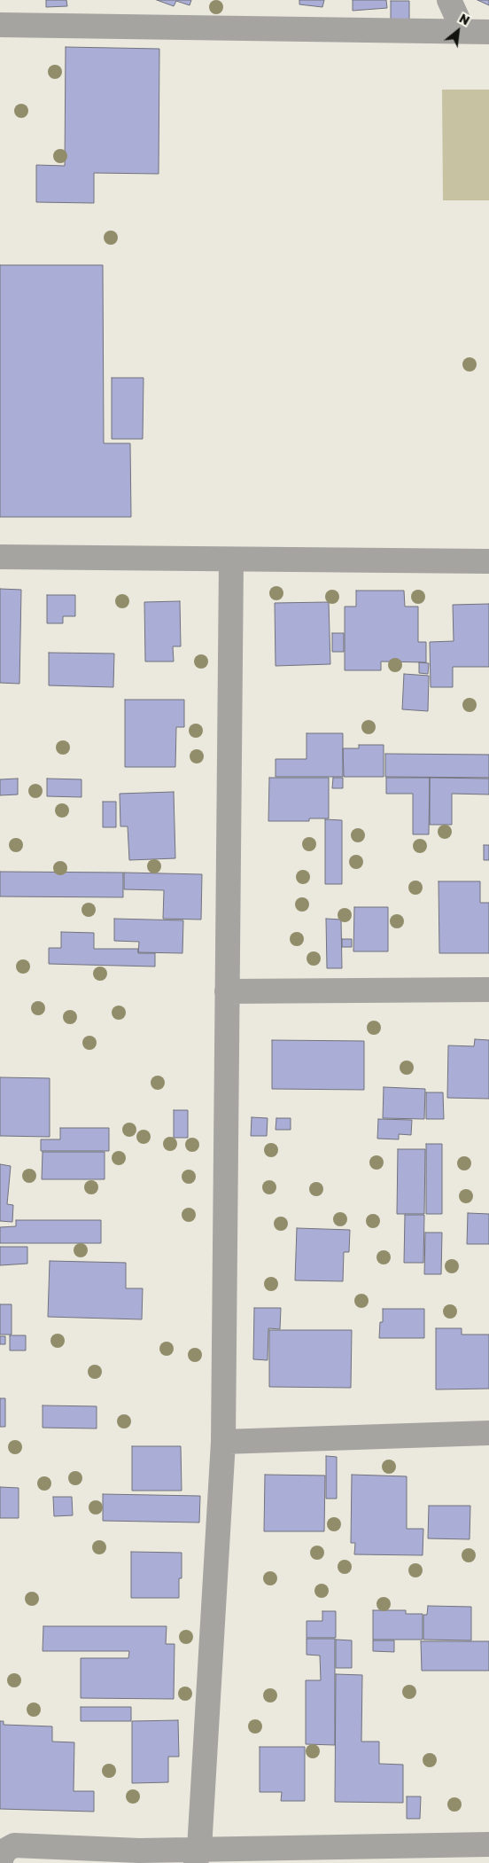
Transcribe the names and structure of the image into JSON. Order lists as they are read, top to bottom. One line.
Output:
{"north":"top right"}
